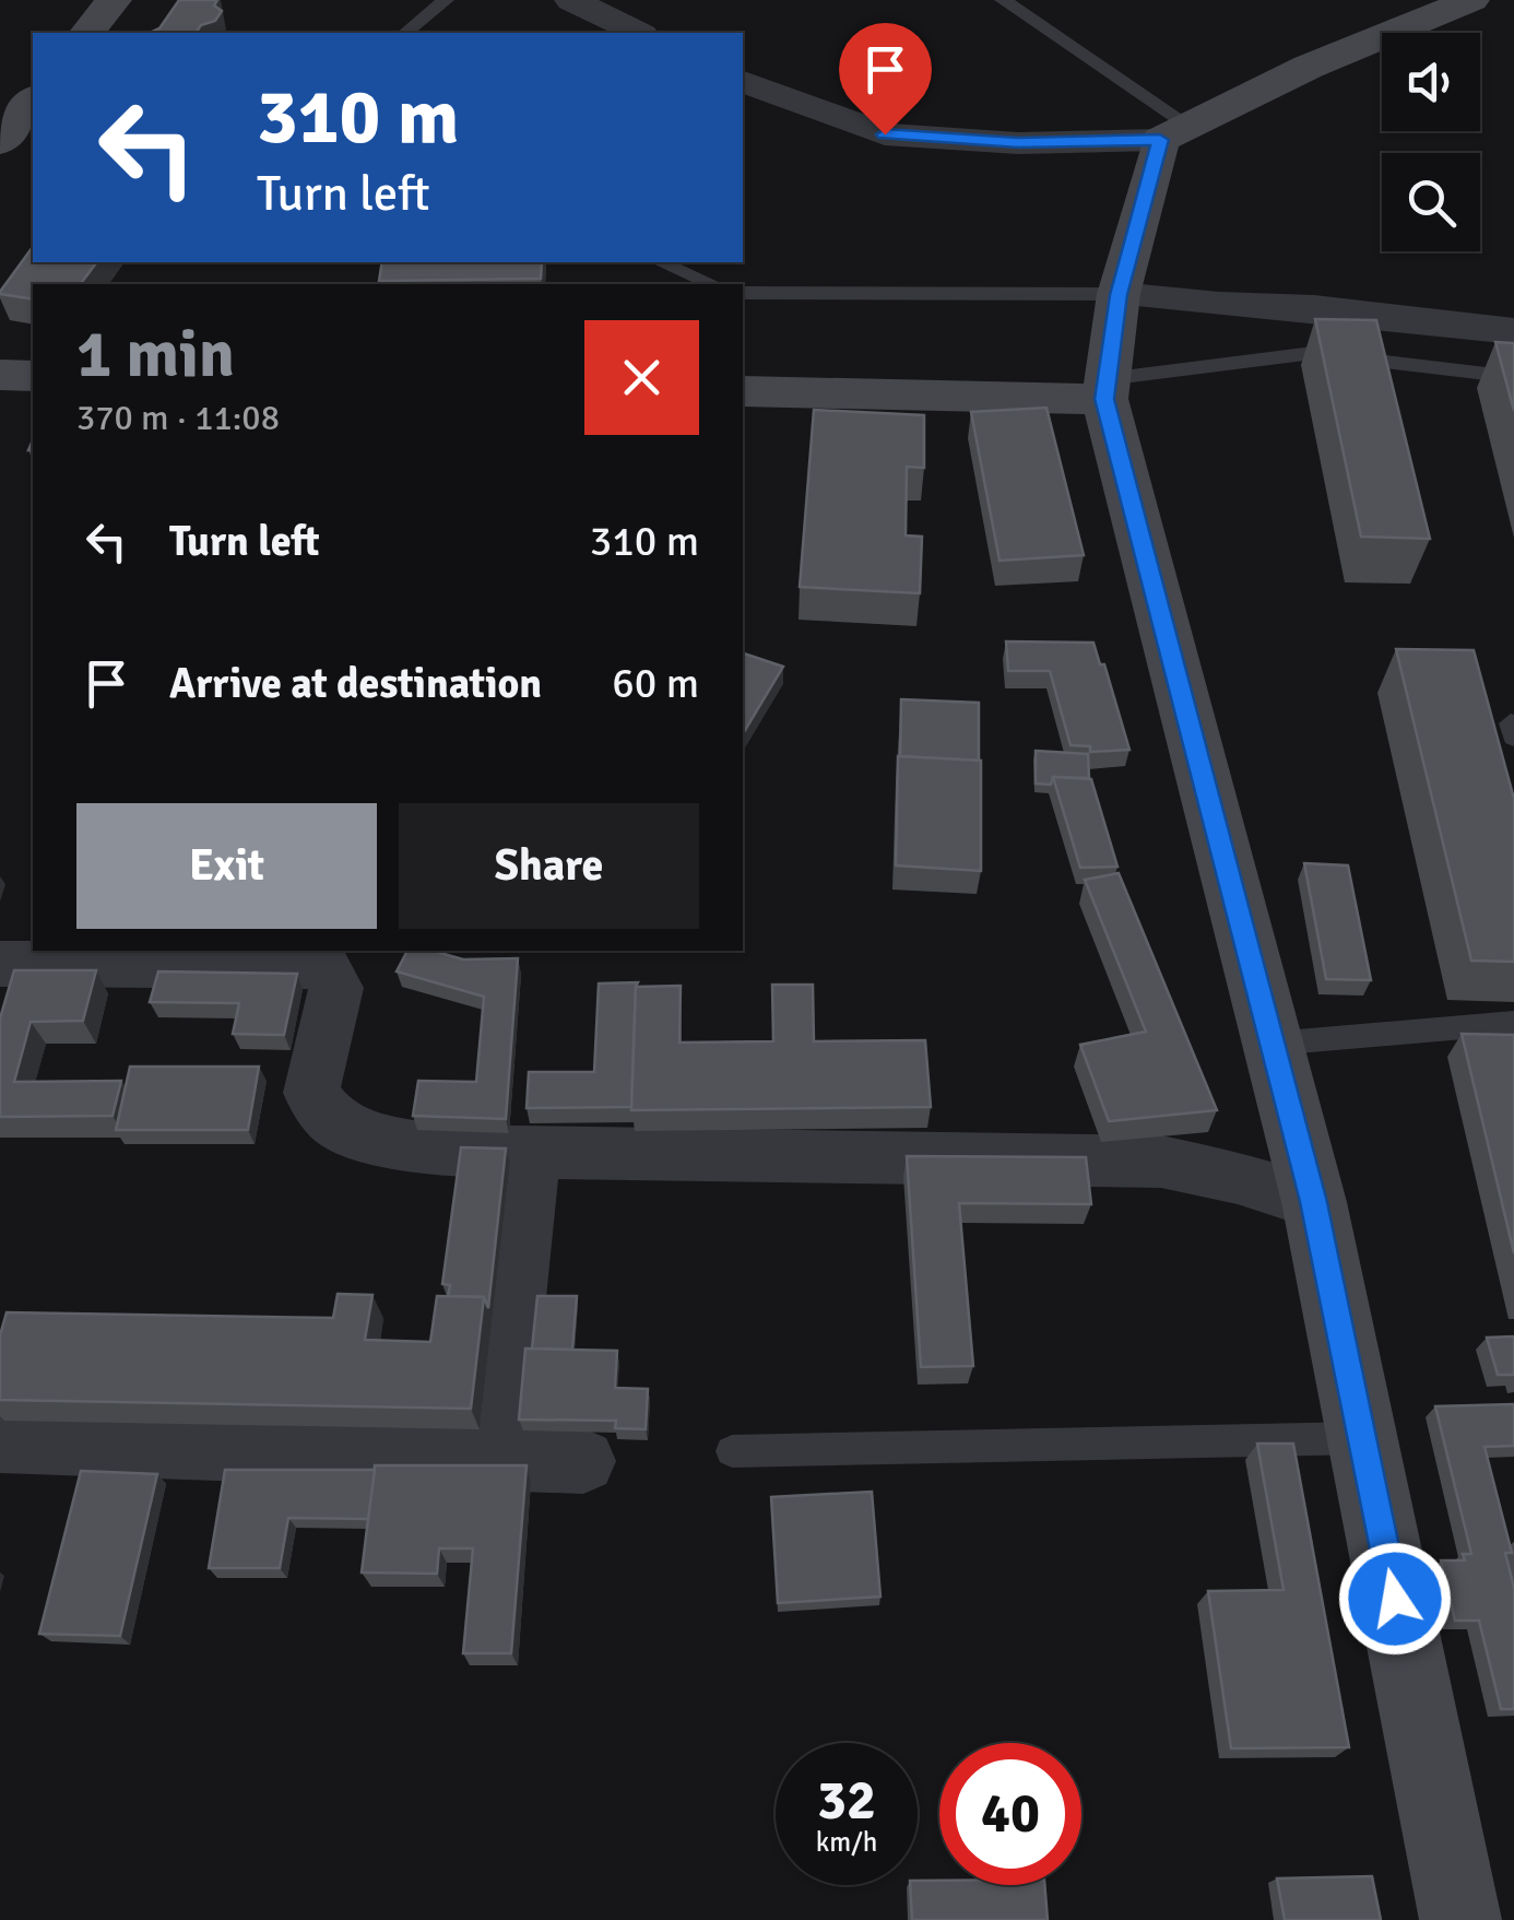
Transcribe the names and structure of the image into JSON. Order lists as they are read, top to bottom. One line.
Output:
{"page":{"turn":["310 m","Turn left"],"heading":["1 min","370 m · 11:08"],"list":[{"name":"Turn left","value":"310 m"},{"name":"Arrive at destination","value":"60 m"}],"buttons":["Exit","Share"],"speed":"32 km/h","limit":"40"}}
